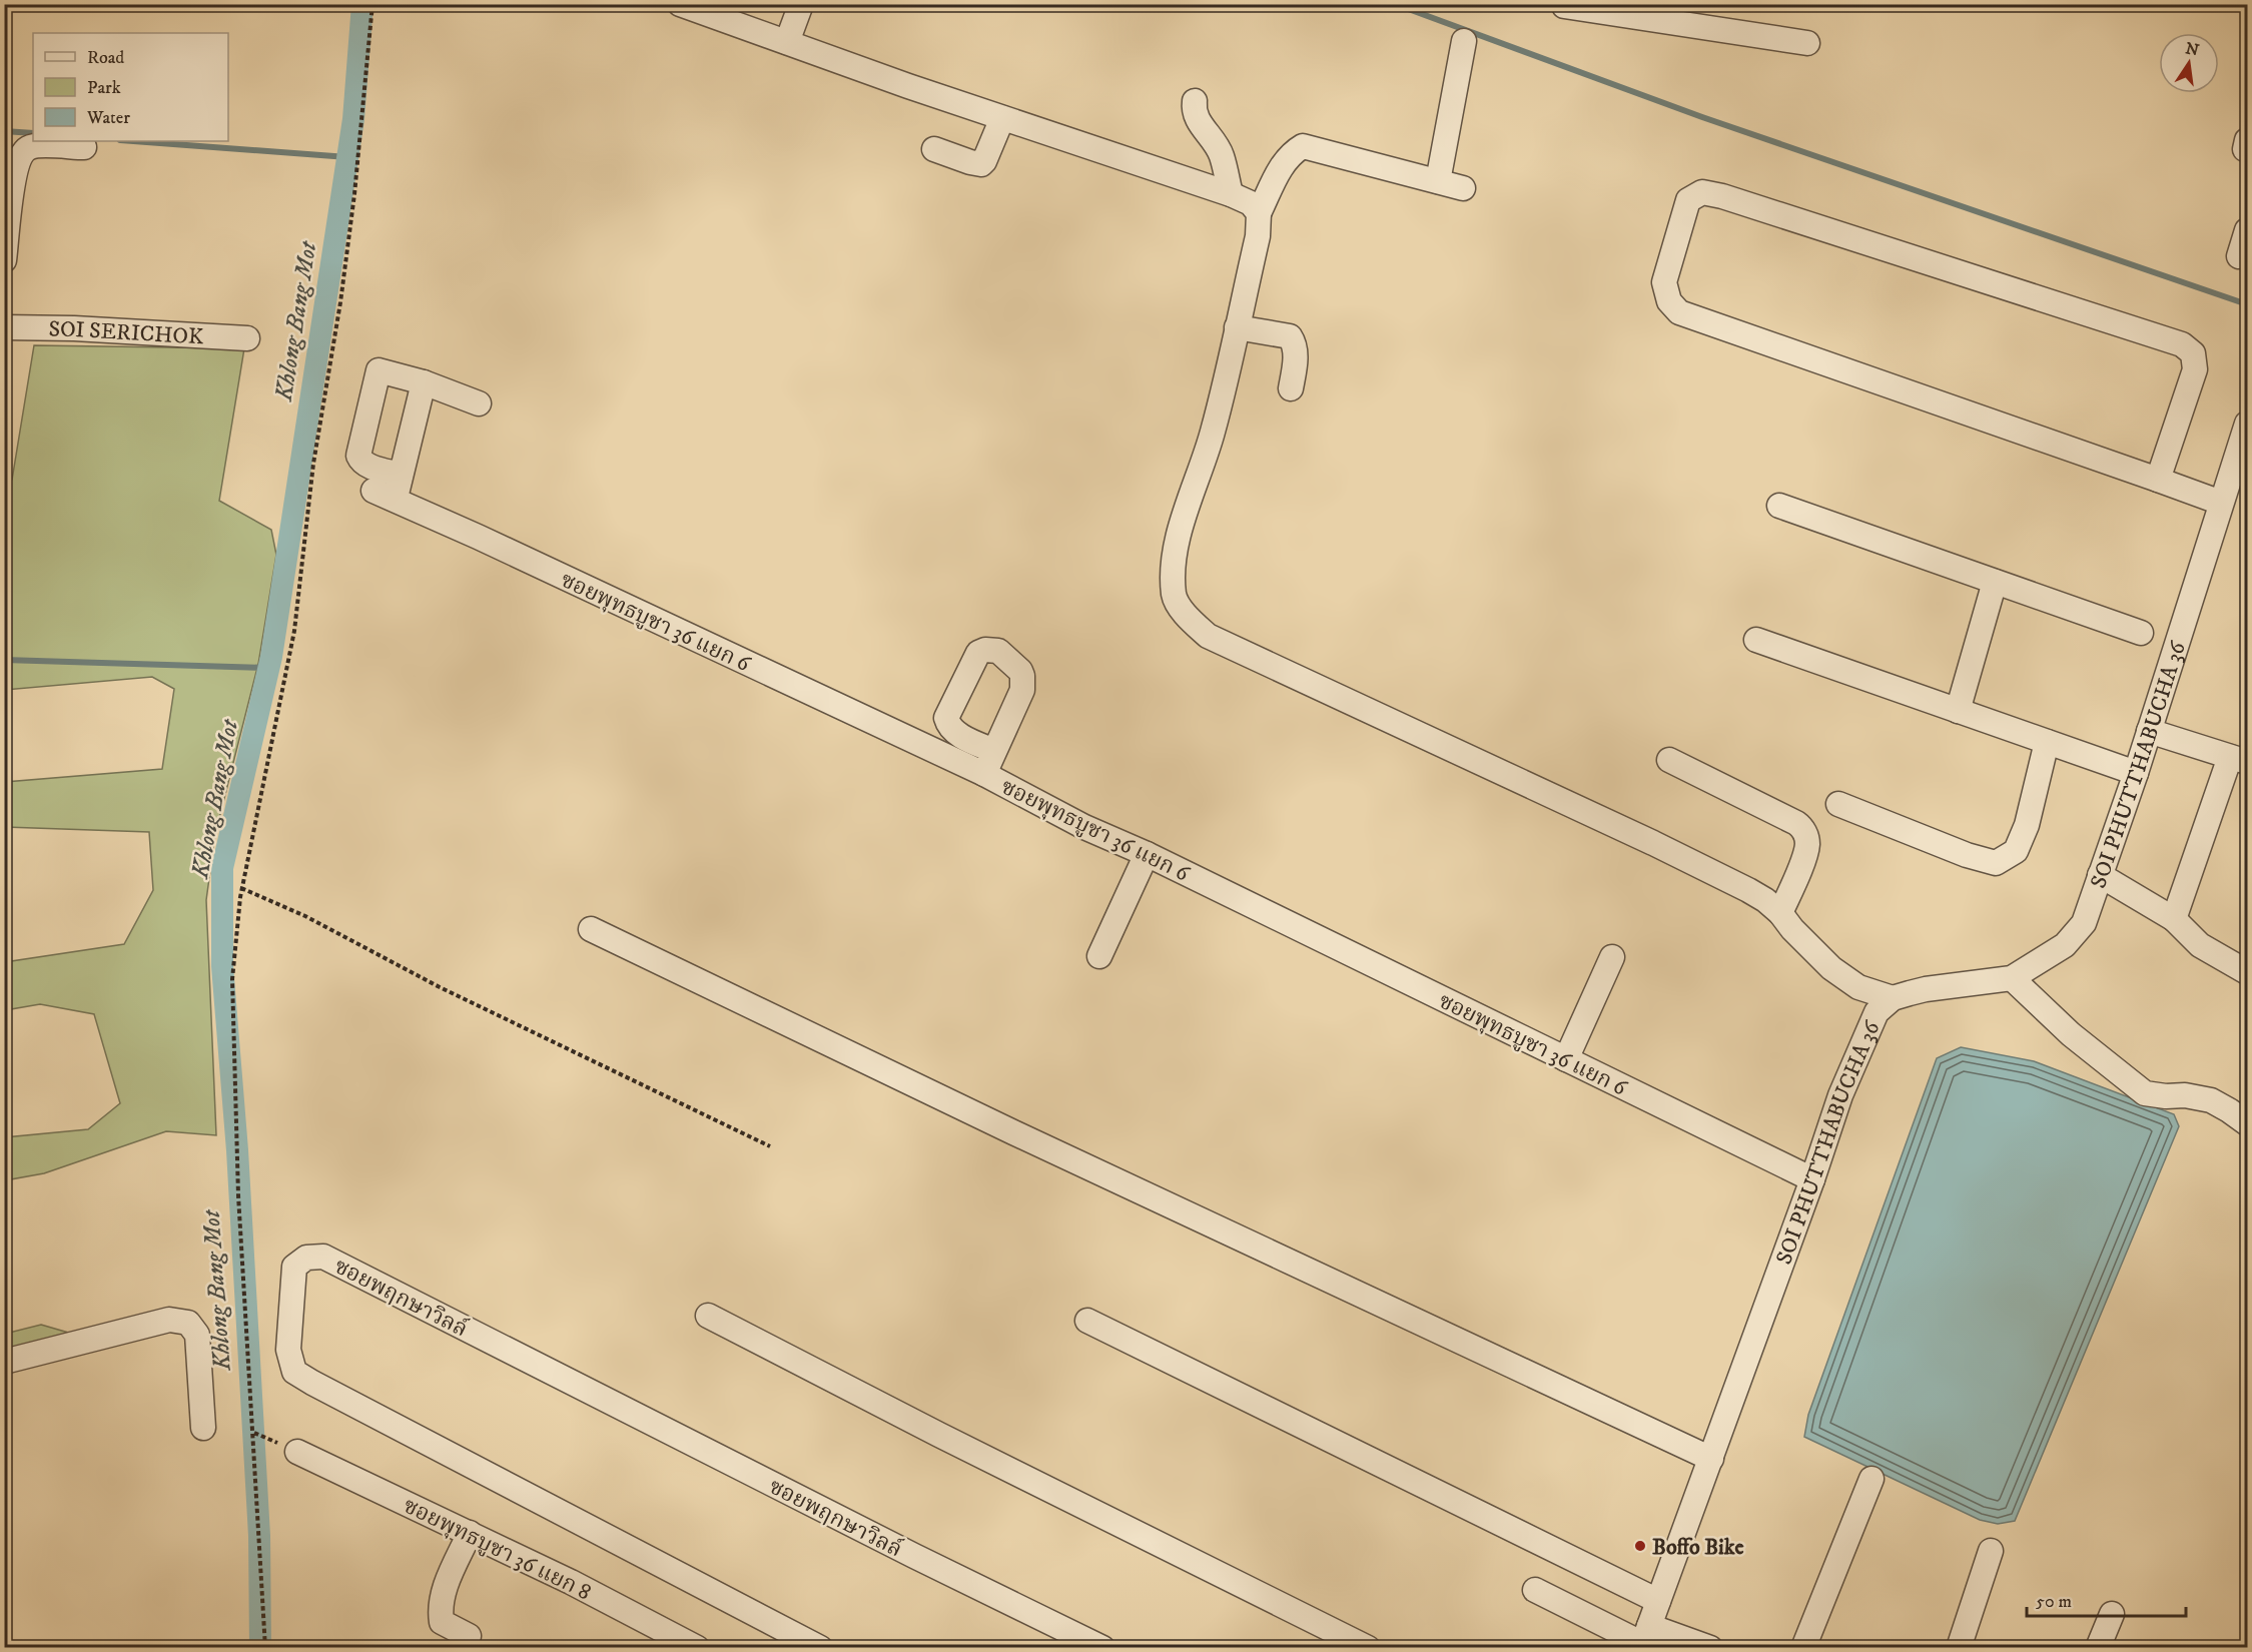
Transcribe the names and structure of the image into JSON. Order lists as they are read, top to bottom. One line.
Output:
{"streets":{"street":["SOI SERICHOK","ซอยพุทธบูชา 36 แยก 6","SOI PHUTTHABUCHA 36","ซอยพฤกษาวิลล์","ซอยพุทธบูชา 36 แยก 8"]},"crossings":[["ซอยพุทธบูชา 36 แยก 6","SOI PHUTTHABUCHA 36"]],"water":["Khlong Bang Mot"],"places":["Boffo Bike"],"legend":["Road","Park","Water"],"scale_bar":"50 m","north":"top"}
